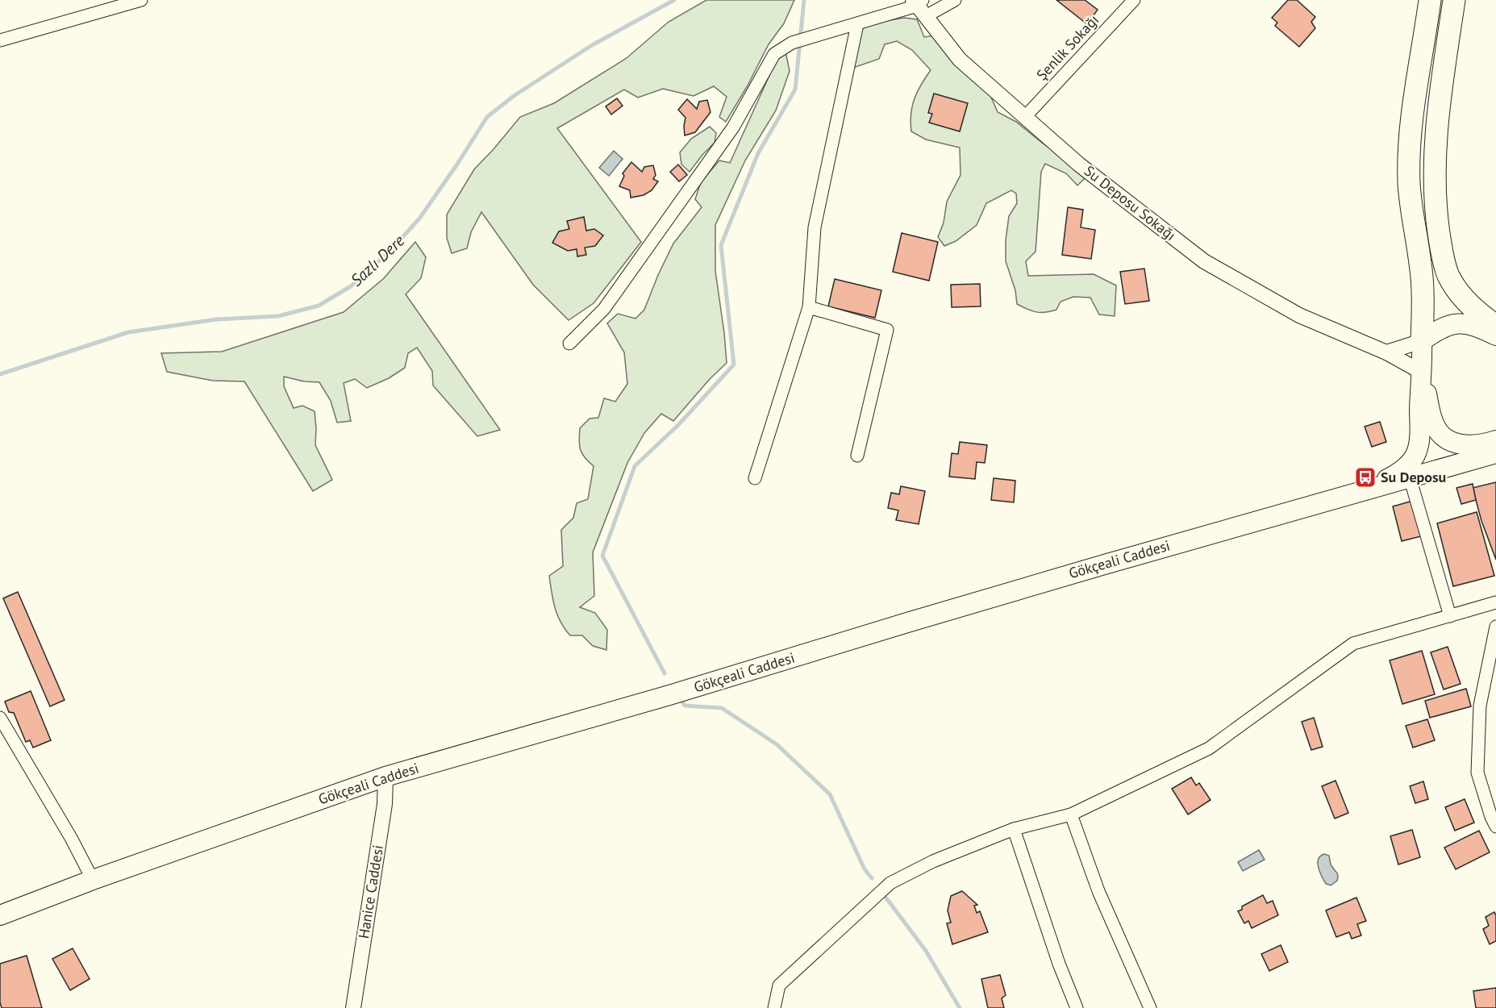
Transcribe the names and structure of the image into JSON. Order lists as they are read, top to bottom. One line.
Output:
{"streets":{"main road":["Gökçeali Caddesi"],"street":["Şenlik Sokağı","Su Deposu Sokağı","Hanice Caddesi"]},"crossings":[["Şenlik Sokağı","Su Deposu Sokağı"],["Gökçeali Caddesi","Hanice Caddesi"]],"water":["Sazlı Dere"],"places":{"bus stop":["Su Deposu"]}}
